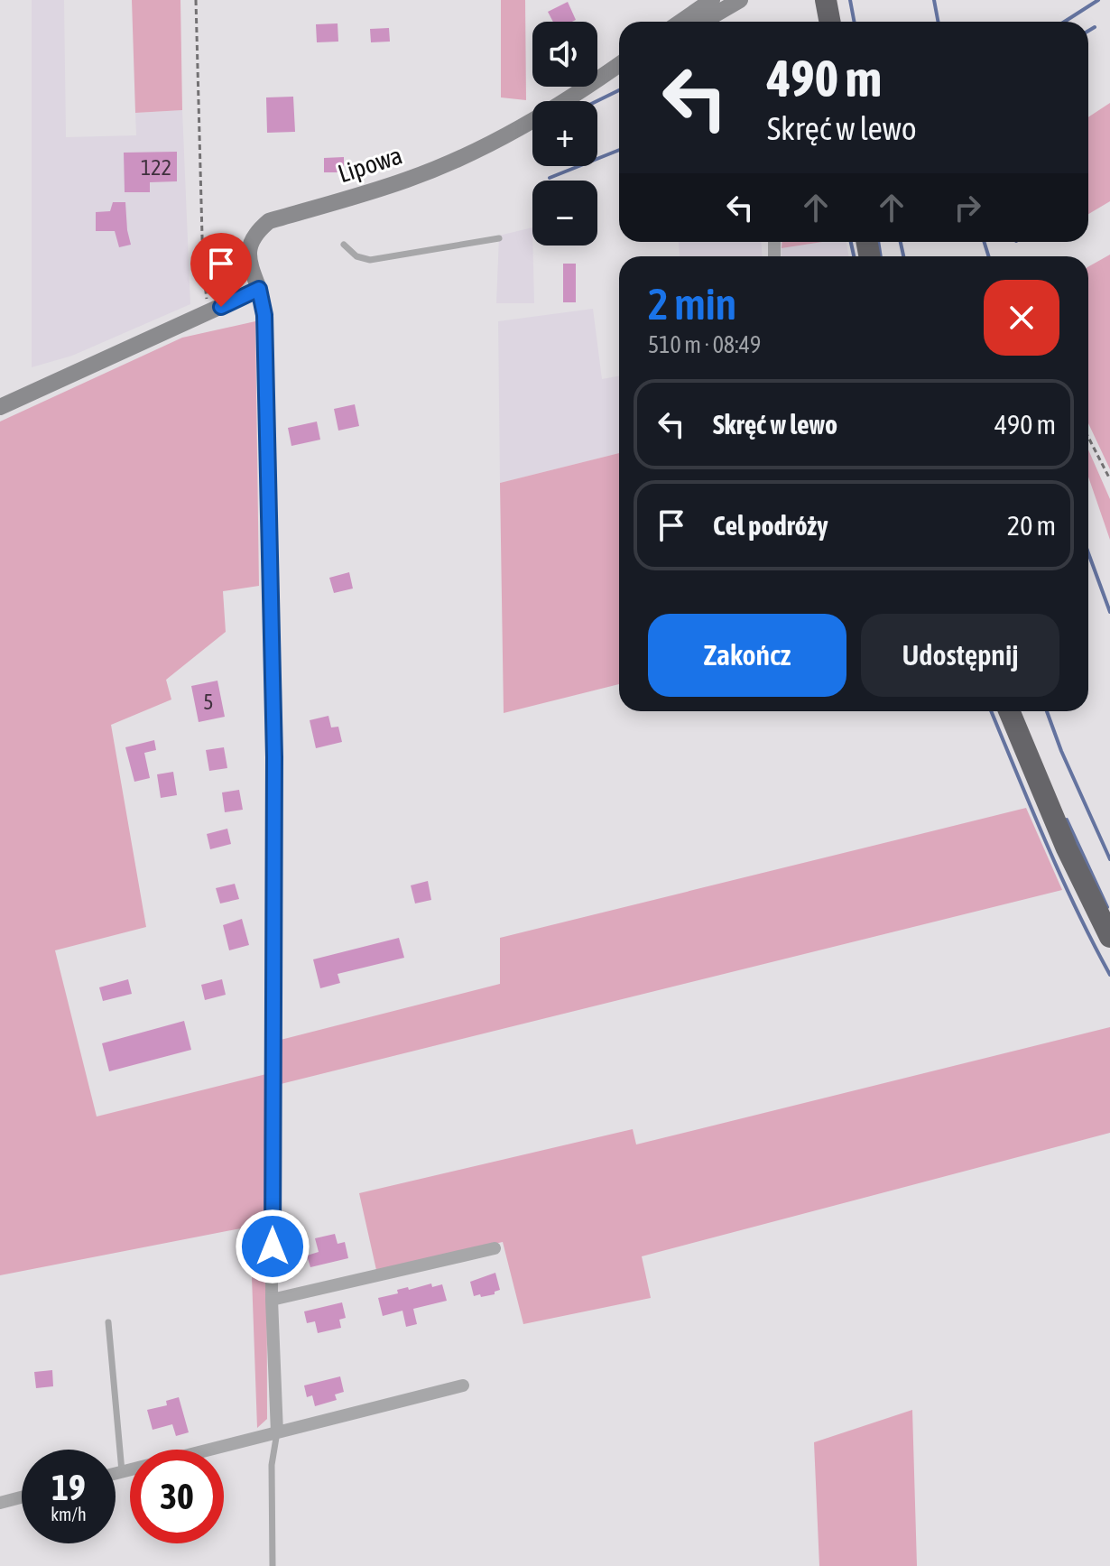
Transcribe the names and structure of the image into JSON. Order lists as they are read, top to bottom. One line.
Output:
{"streets":{"main road":["Lipowa"]},"house_numbers":["122","5"],"page":{"map_buttons":["+","−"],"turn":["490 m","Skręć w lewo"],"heading":["2 min","510 m · 08:49"],"list":[{"name":"Skręć w lewo","value":"490 m"},{"name":"Cel podróży","value":"20 m"}],"buttons":["Zakończ","Udostępnij"],"speed":"19 km/h","limit":"30"}}
